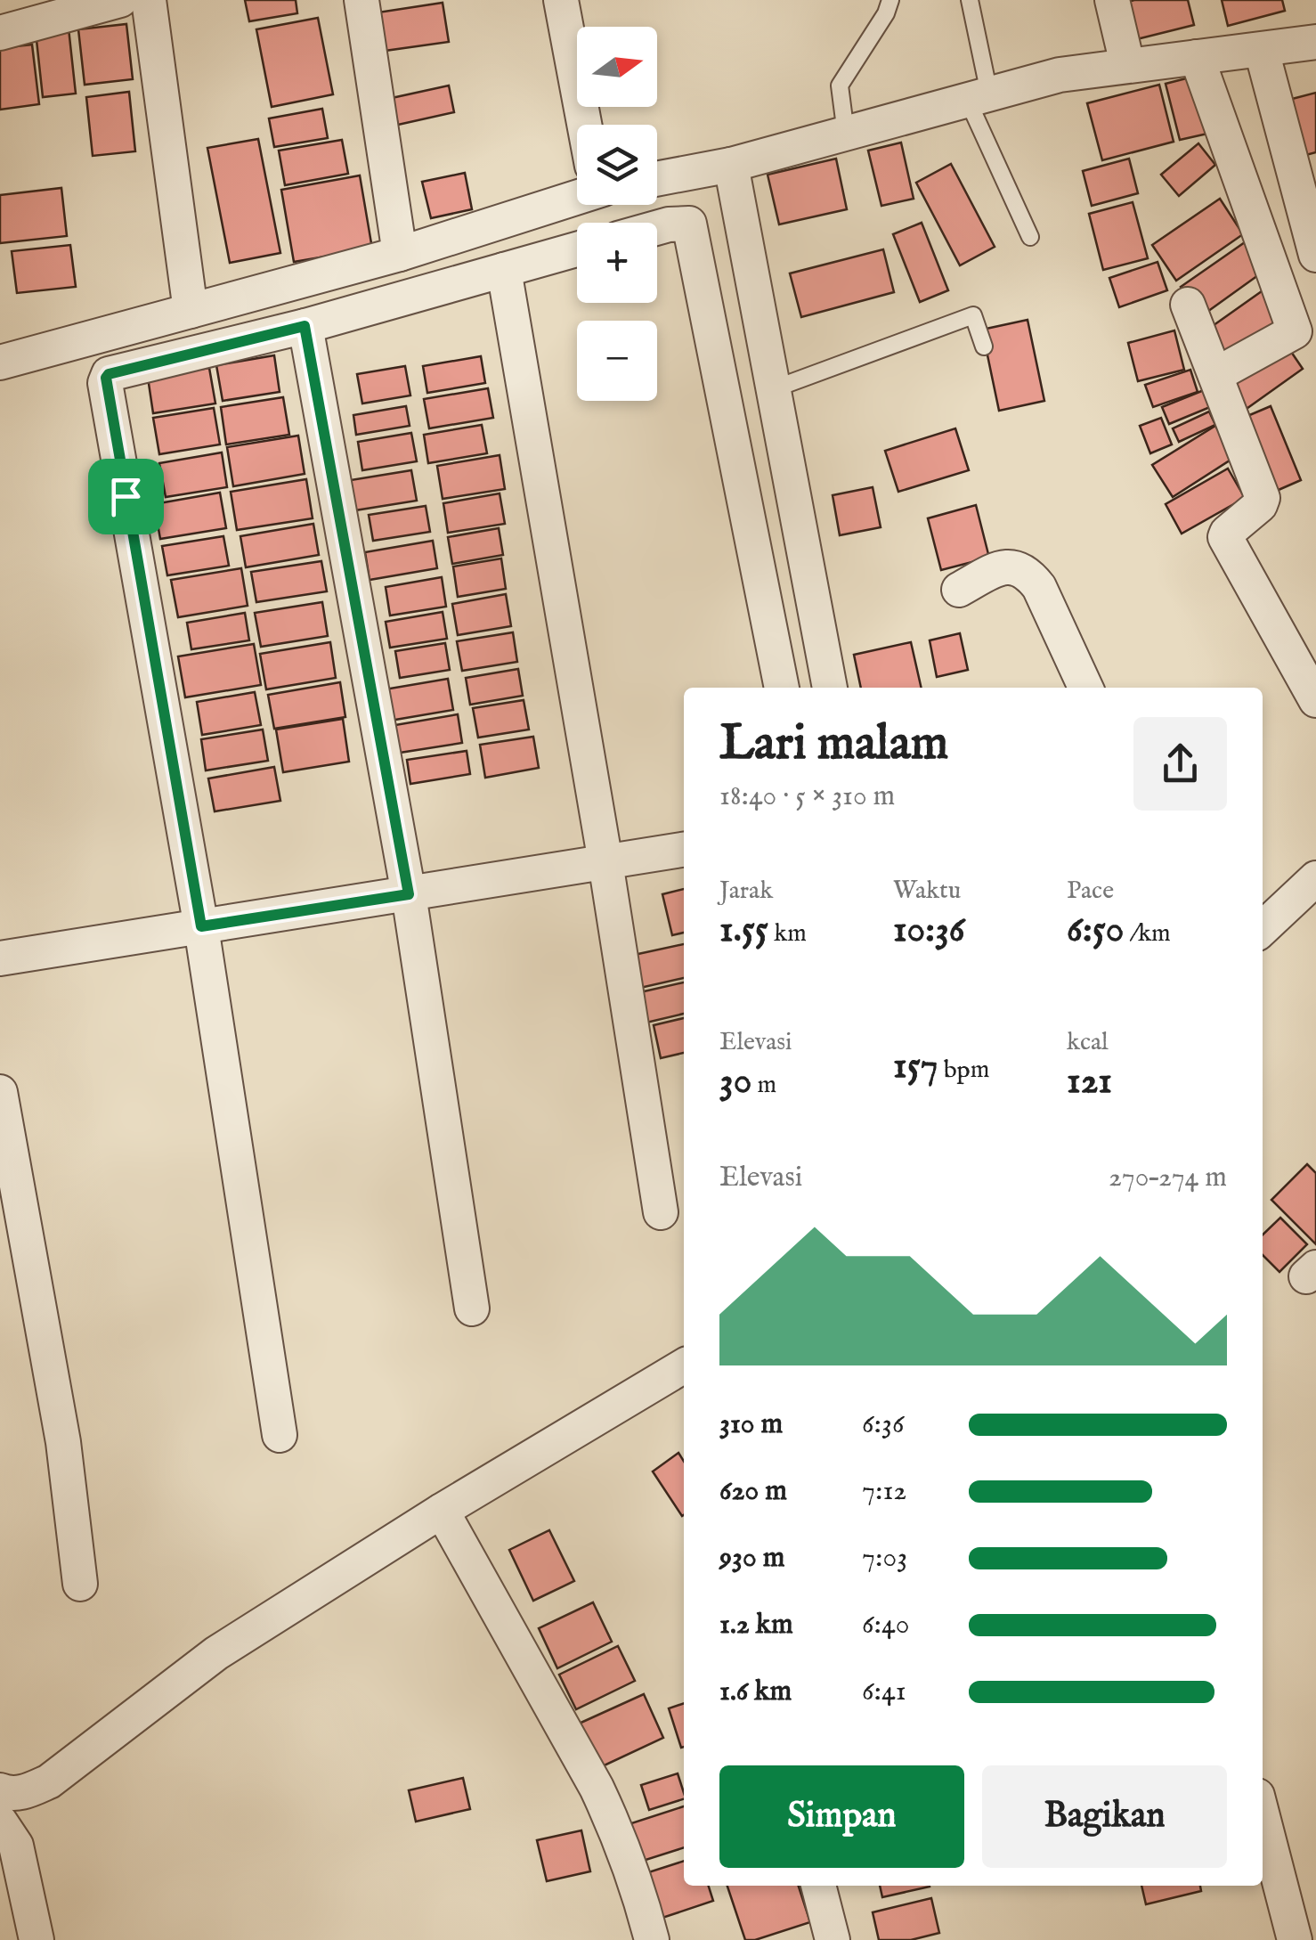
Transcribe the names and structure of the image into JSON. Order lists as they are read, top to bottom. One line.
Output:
{"north":"right","page":{"map_buttons":["+","−"],"heading":["Lari malam","18:40 · 5 × 310 m"],"stats":[["Jarak","1.55 km"],["Waktu","10:36"],["Pace","6:50 /km"],["Elevasi","30 m"],["157 bpm"],["kcal","121"]],"chart":["Elevasi","270–274 m"],"list":[{"name":"310 m","note":"6:36"},{"name":"620 m","note":"7:12"},{"name":"930 m","note":"7:03"},{"name":"1.2 km","note":"6:40"},{"name":"1.6 km","note":"6:41"}],"buttons":["Simpan","Bagikan"]}}
